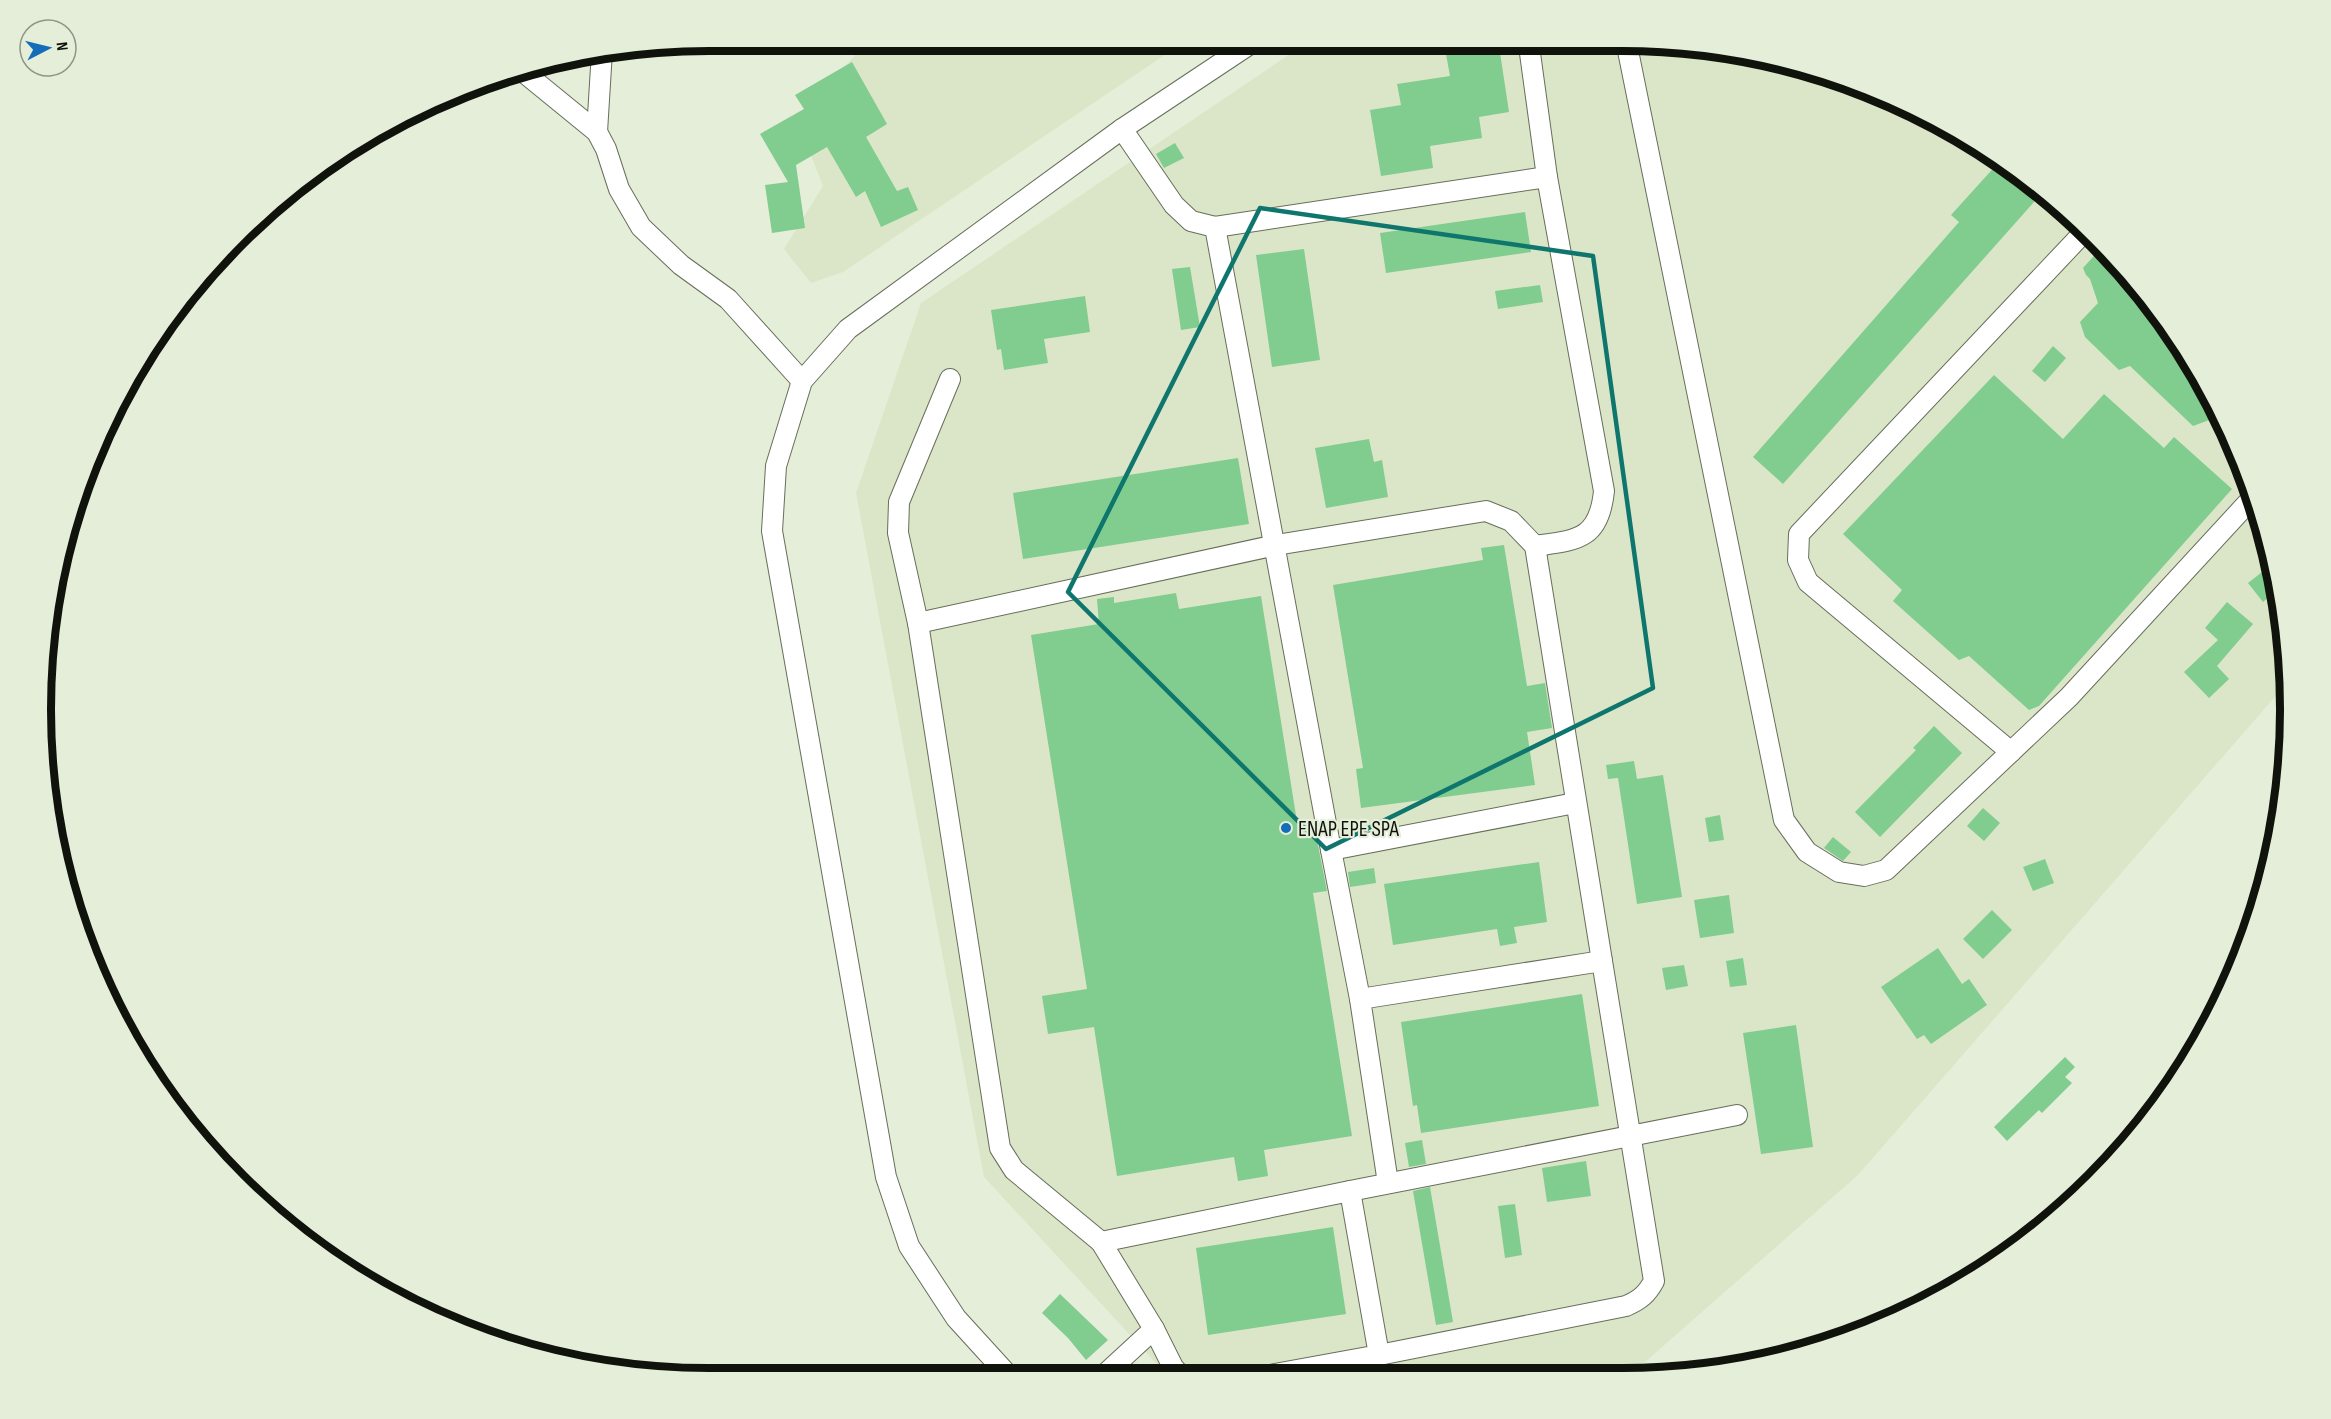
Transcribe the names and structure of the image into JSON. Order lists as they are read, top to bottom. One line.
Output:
{"places":["ENAP EPE SPA"],"north":"right"}
